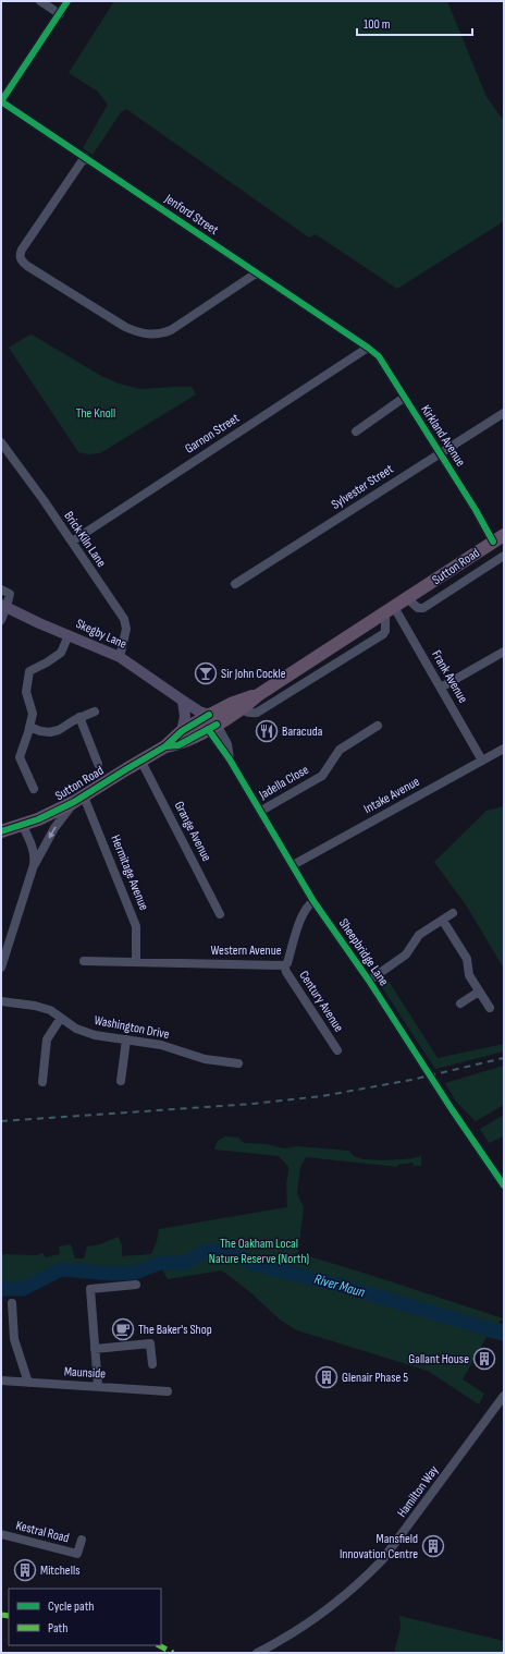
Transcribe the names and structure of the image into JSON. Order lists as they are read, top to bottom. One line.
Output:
{"streets":{"highway":["Sutton Road"],"main road":["Skegby Lane"],"street":["Jenford Street","Garnon Street","Kirkland Avenue","Sylvester Street","Brick Kiln Lane","Frank Avenue","Jadella Close","Intake Avenue","Grange Avenue","Hermitage Avenue","Western Avenue","Sheepbridge Lane","Century Avenue","Washington Drive","Maunside","Hamilton Way","Kestral Road"]},"crossings":[["Jenford Street","Garnon Street"],["Jenford Street","Kirkland Avenue"],["Garnon Street","Kirkland Avenue"],["Garnon Street","Brick Kiln Lane"],["Kirkland Avenue","Sylvester Street"],["Kirkland Avenue","Sutton Road"],["Brick Kiln Lane","Skegby Lane"],["Sutton Road","Skegby Lane"],["Sutton Road","Frank Avenue"],["Sutton Road","Grange Avenue"],["Sutton Road","Hermitage Avenue"],["Sutton Road","Sheepbridge Lane"],["Skegby Lane","Sheepbridge Lane"],["Frank Avenue","Intake Avenue"],["Jadella Close","Sheepbridge Lane"],["Intake Avenue","Sheepbridge Lane"],["Hermitage Avenue","Western Avenue"],["Western Avenue","Sheepbridge Lane"],["Western Avenue","Century Avenue"]],"water":["River Maun"],"parks":["The Knoll","The Oakham Local Nature Reserve (North)"],"places":{"bar":["Sir John Cockle"],"restaurant":["Baracuda"],"cafe":["The Baker's Shop"],"building":["Gallant House","Glenair Phase 5","Mansfield Innovation Centre","Mitchells"]},"legend":["Cycle path","Path"],"scale_bar":"100 m"}
